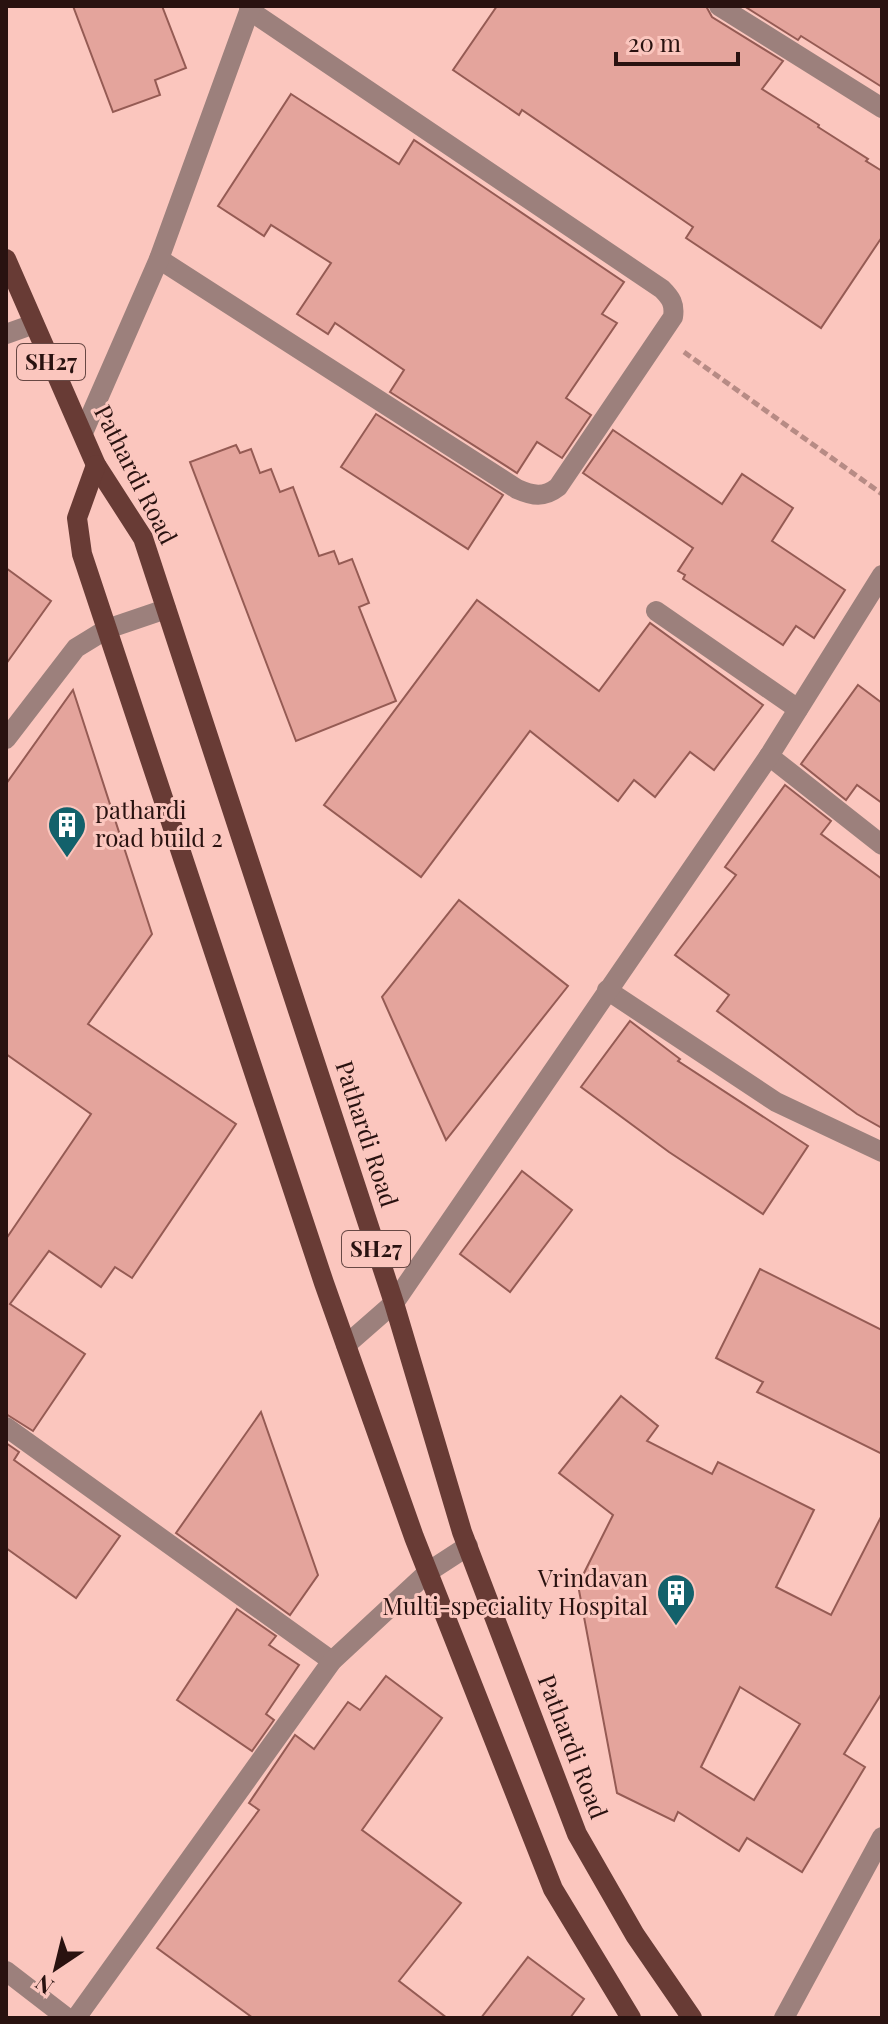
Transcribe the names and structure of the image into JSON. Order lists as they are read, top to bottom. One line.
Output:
{"streets":{"main road":["SH27","Pathardi Road"]},"places":{"building":["pathardi road build 2","Vrindavan Multi-speciality Hospital"]},"scale_bar":"20 m","north":"bottom left"}
